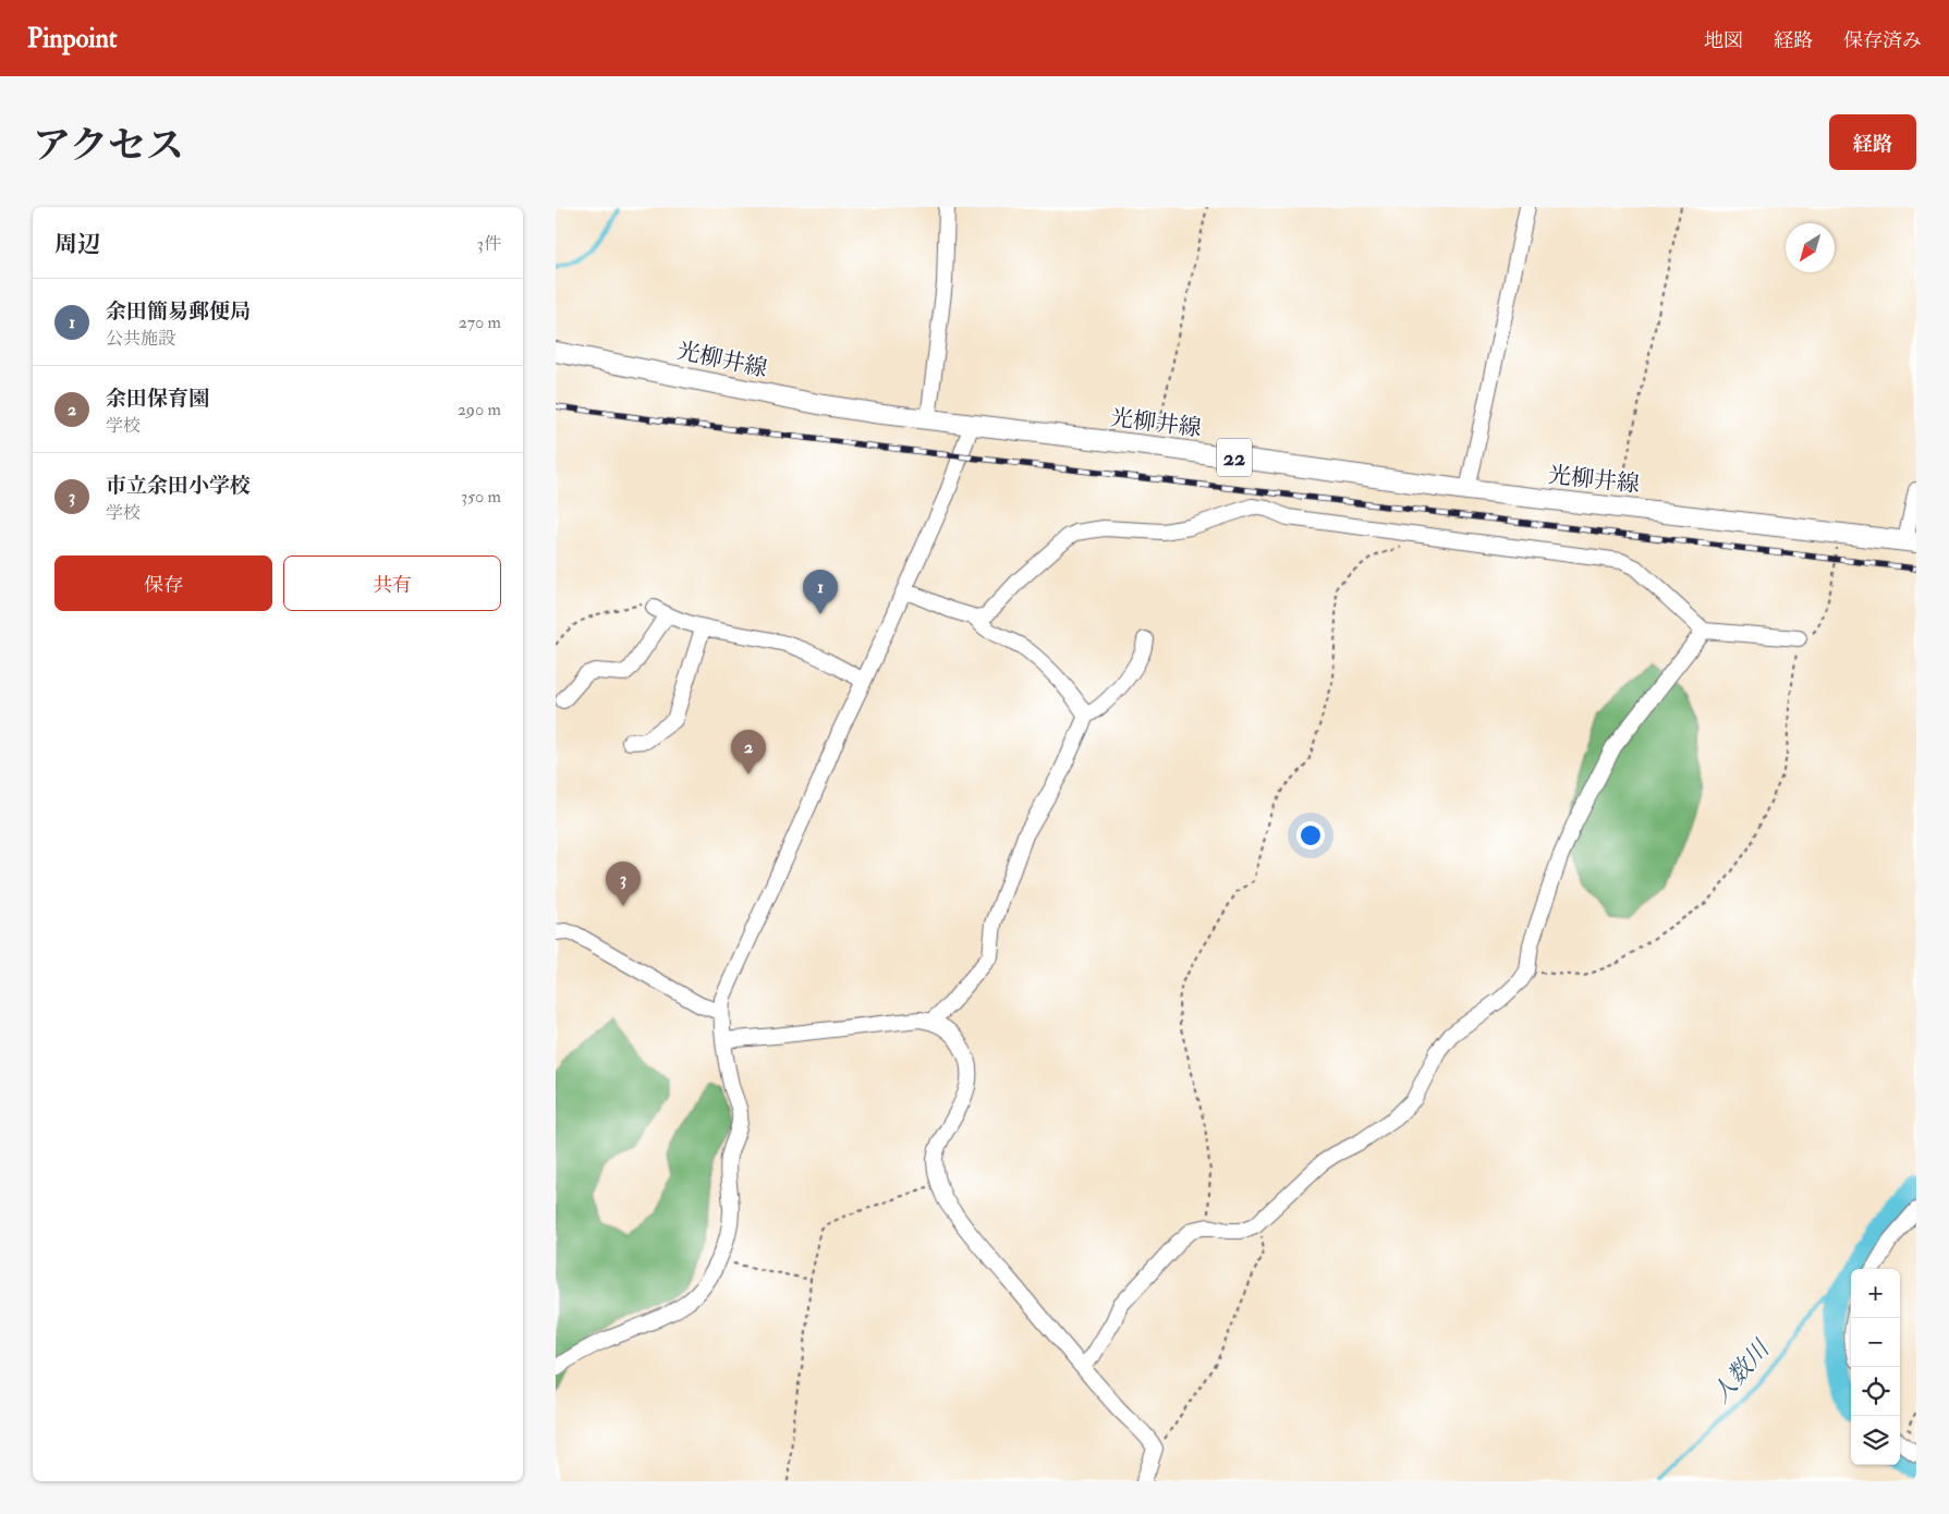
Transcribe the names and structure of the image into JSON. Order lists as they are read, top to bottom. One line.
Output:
{"streets":{"main road":["光柳井線","22"]},"water":["人数川"],"north":"bottom left","page":{"header":"Pinpoint","nav":["地図","経路","保存済み"],"title":"アクセス","buttons":["経路",["保存","共有"]],"heading":["周辺","3件"],"list":[{"mark":"1","name":"余田簡易郵便局","note":"公共施設","value":"270 m"},{"mark":"2","name":"余田保育園","note":"学校","value":"290 m"},{"mark":"3","name":"市立余田小学校","note":"学校","value":"350 m"}],"pins":["1","2","3"],"map_buttons":["+","−"]}}
